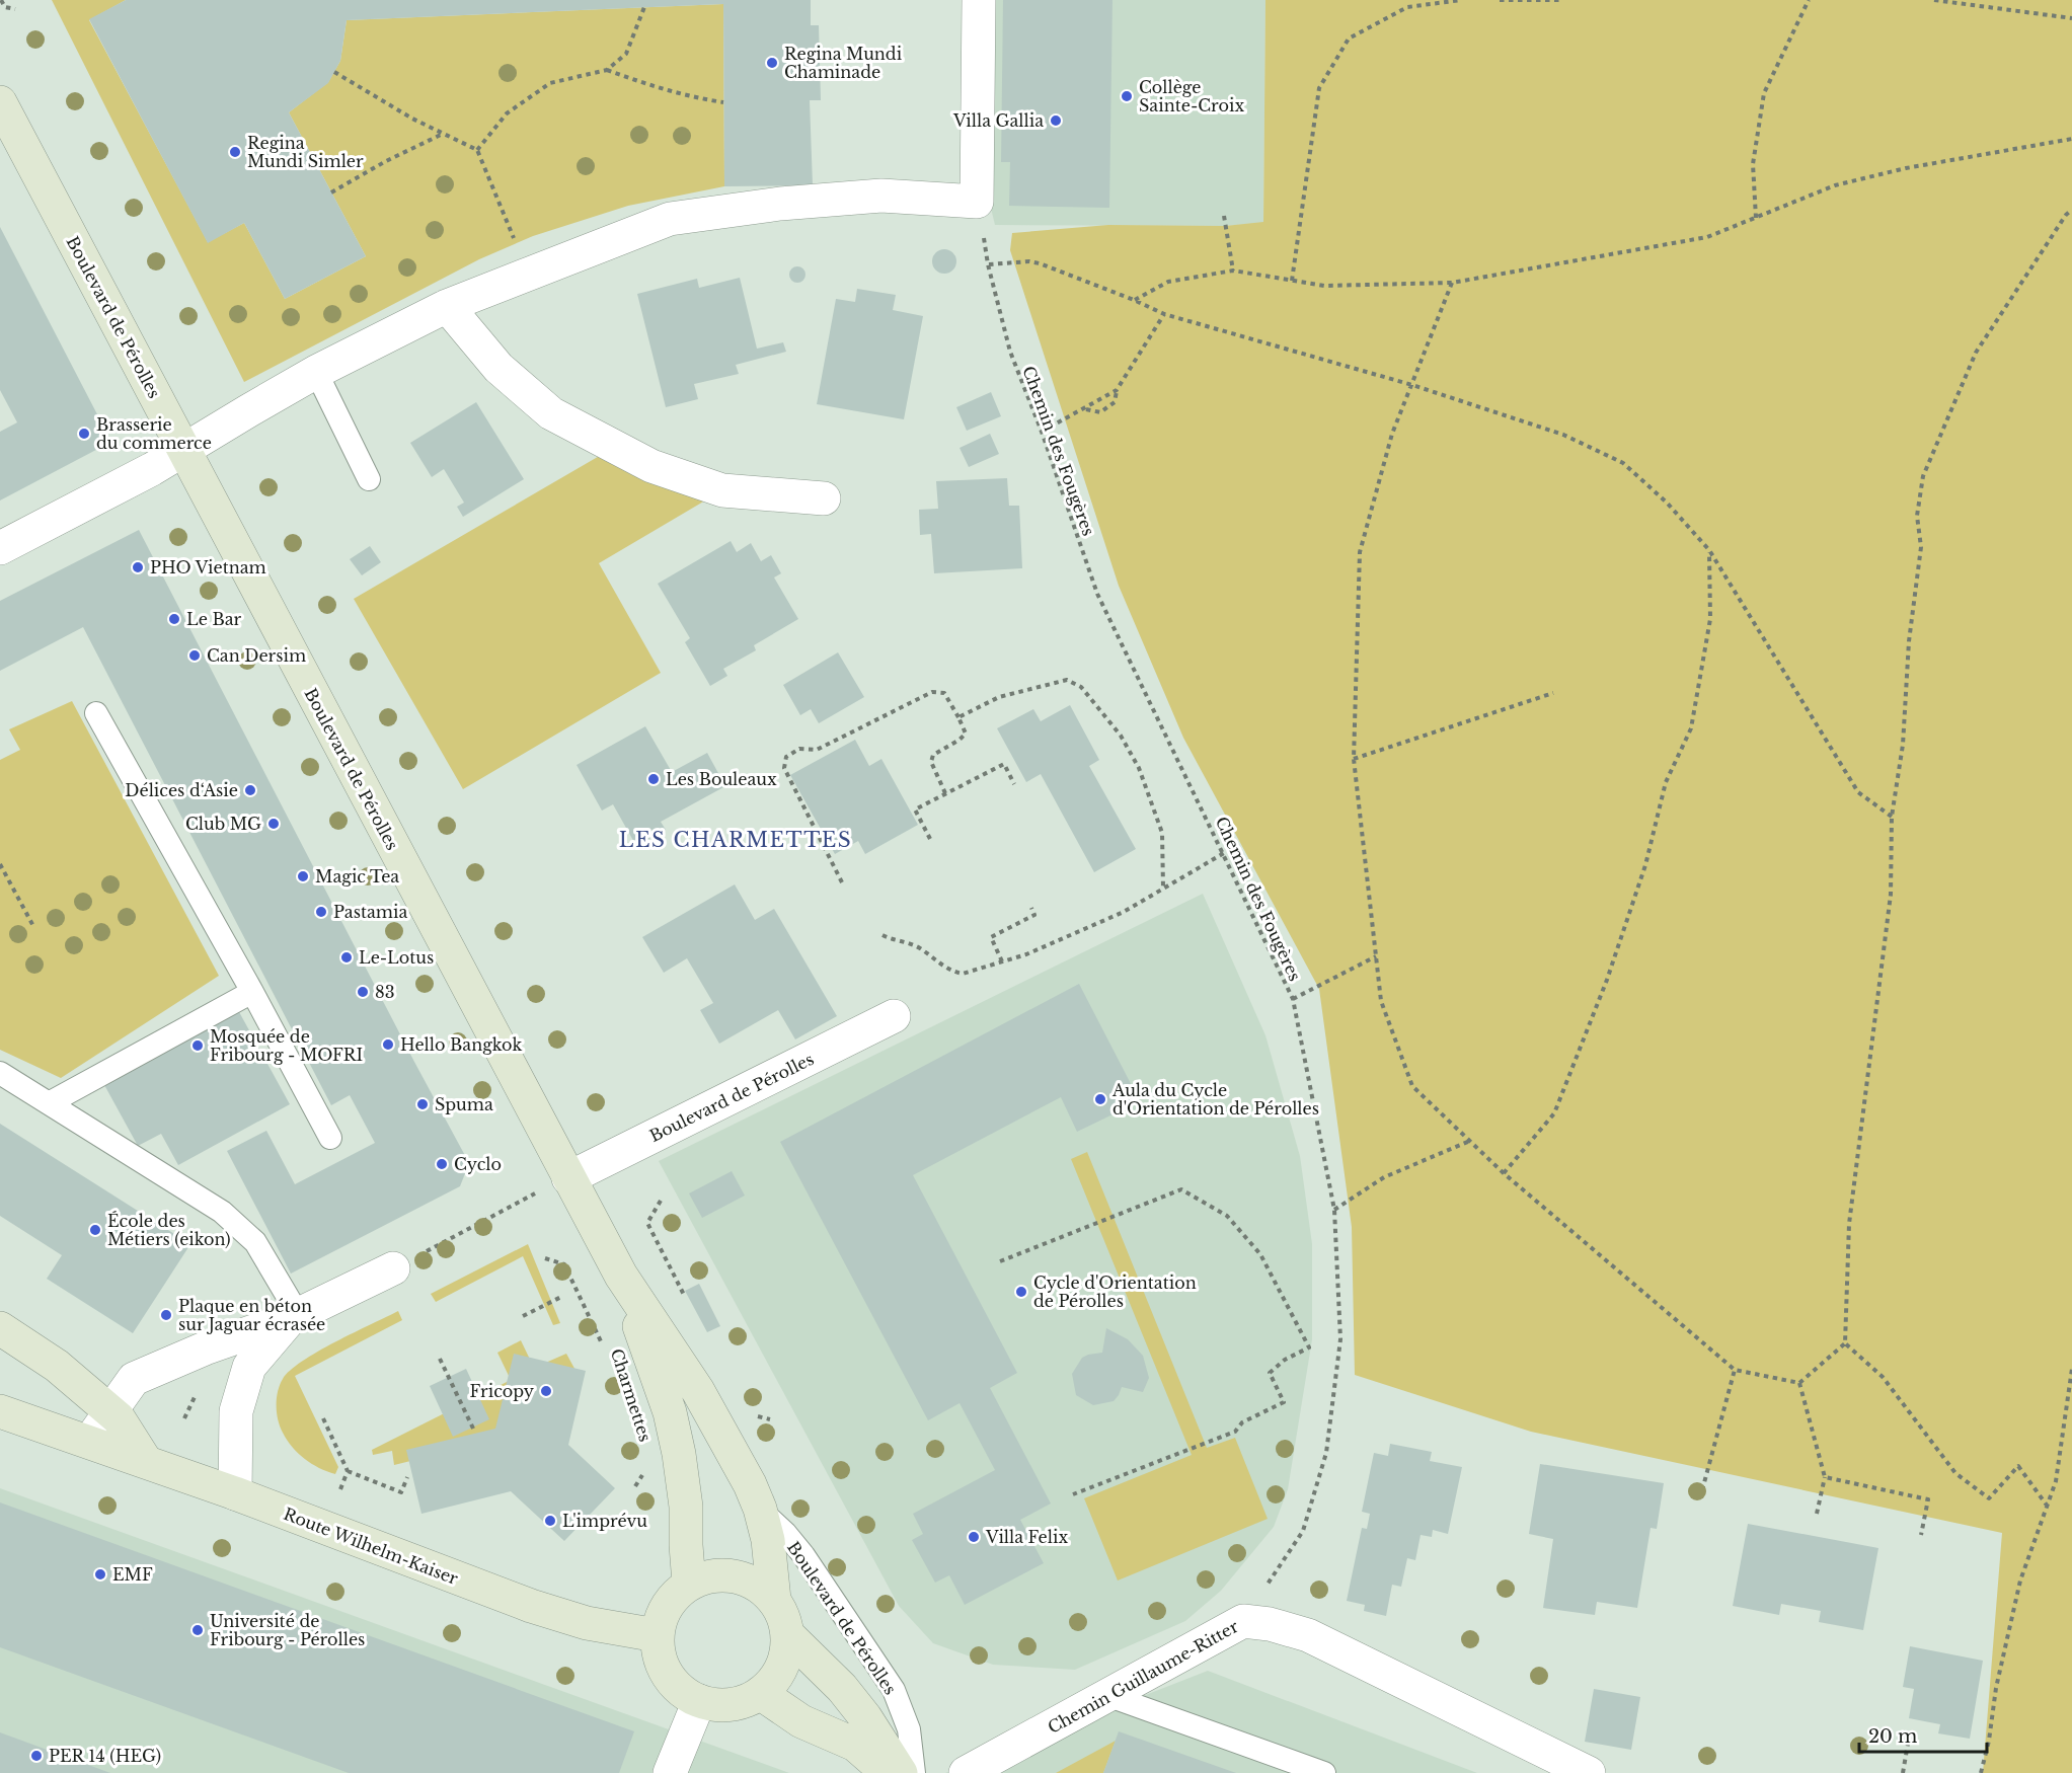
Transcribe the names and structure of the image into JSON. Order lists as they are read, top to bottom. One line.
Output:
{"streets":{"main road":["Boulevard de Pérolles","Route Wilhelm-Kaiser"],"street":["Chemin Guillaume-Ritter"],"path":["Chemin des Fougères","Charmettes"]},"crossings":[["Boulevard de Pérolles","Route Wilhelm-Kaiser"],["Chemin des Fougères","Chemin Guillaume-Ritter"]],"districts":["LES CHARMETTES"],"places":["Regina Mundi Chaminade","Collège Sainte-Croix","Villa Gallia","Regina Mundi Simler","Brasserie du commerce","PHO Vietnam","Le Bar","Can Dersim","Les Bouleaux","Délices d‘Asie","Club MG","Magic Tea","Pastamia","Le-Lotus","83","Hello Bangkok","Mosquée de Fribourg - MOFRI","Aula du Cycle d'Orientation de Pérolles","Spuma","Cyclo","École des Métiers (eikon)","Cycle d'Orientation de Pérolles","Plaque en béton sur Jaguar écrasée","Fricopy","L'imprévu","Villa Felix","EMF","Université de Fribourg - Pérolles","PER 14 (HEG)"],"scale_bar":"20 m"}
